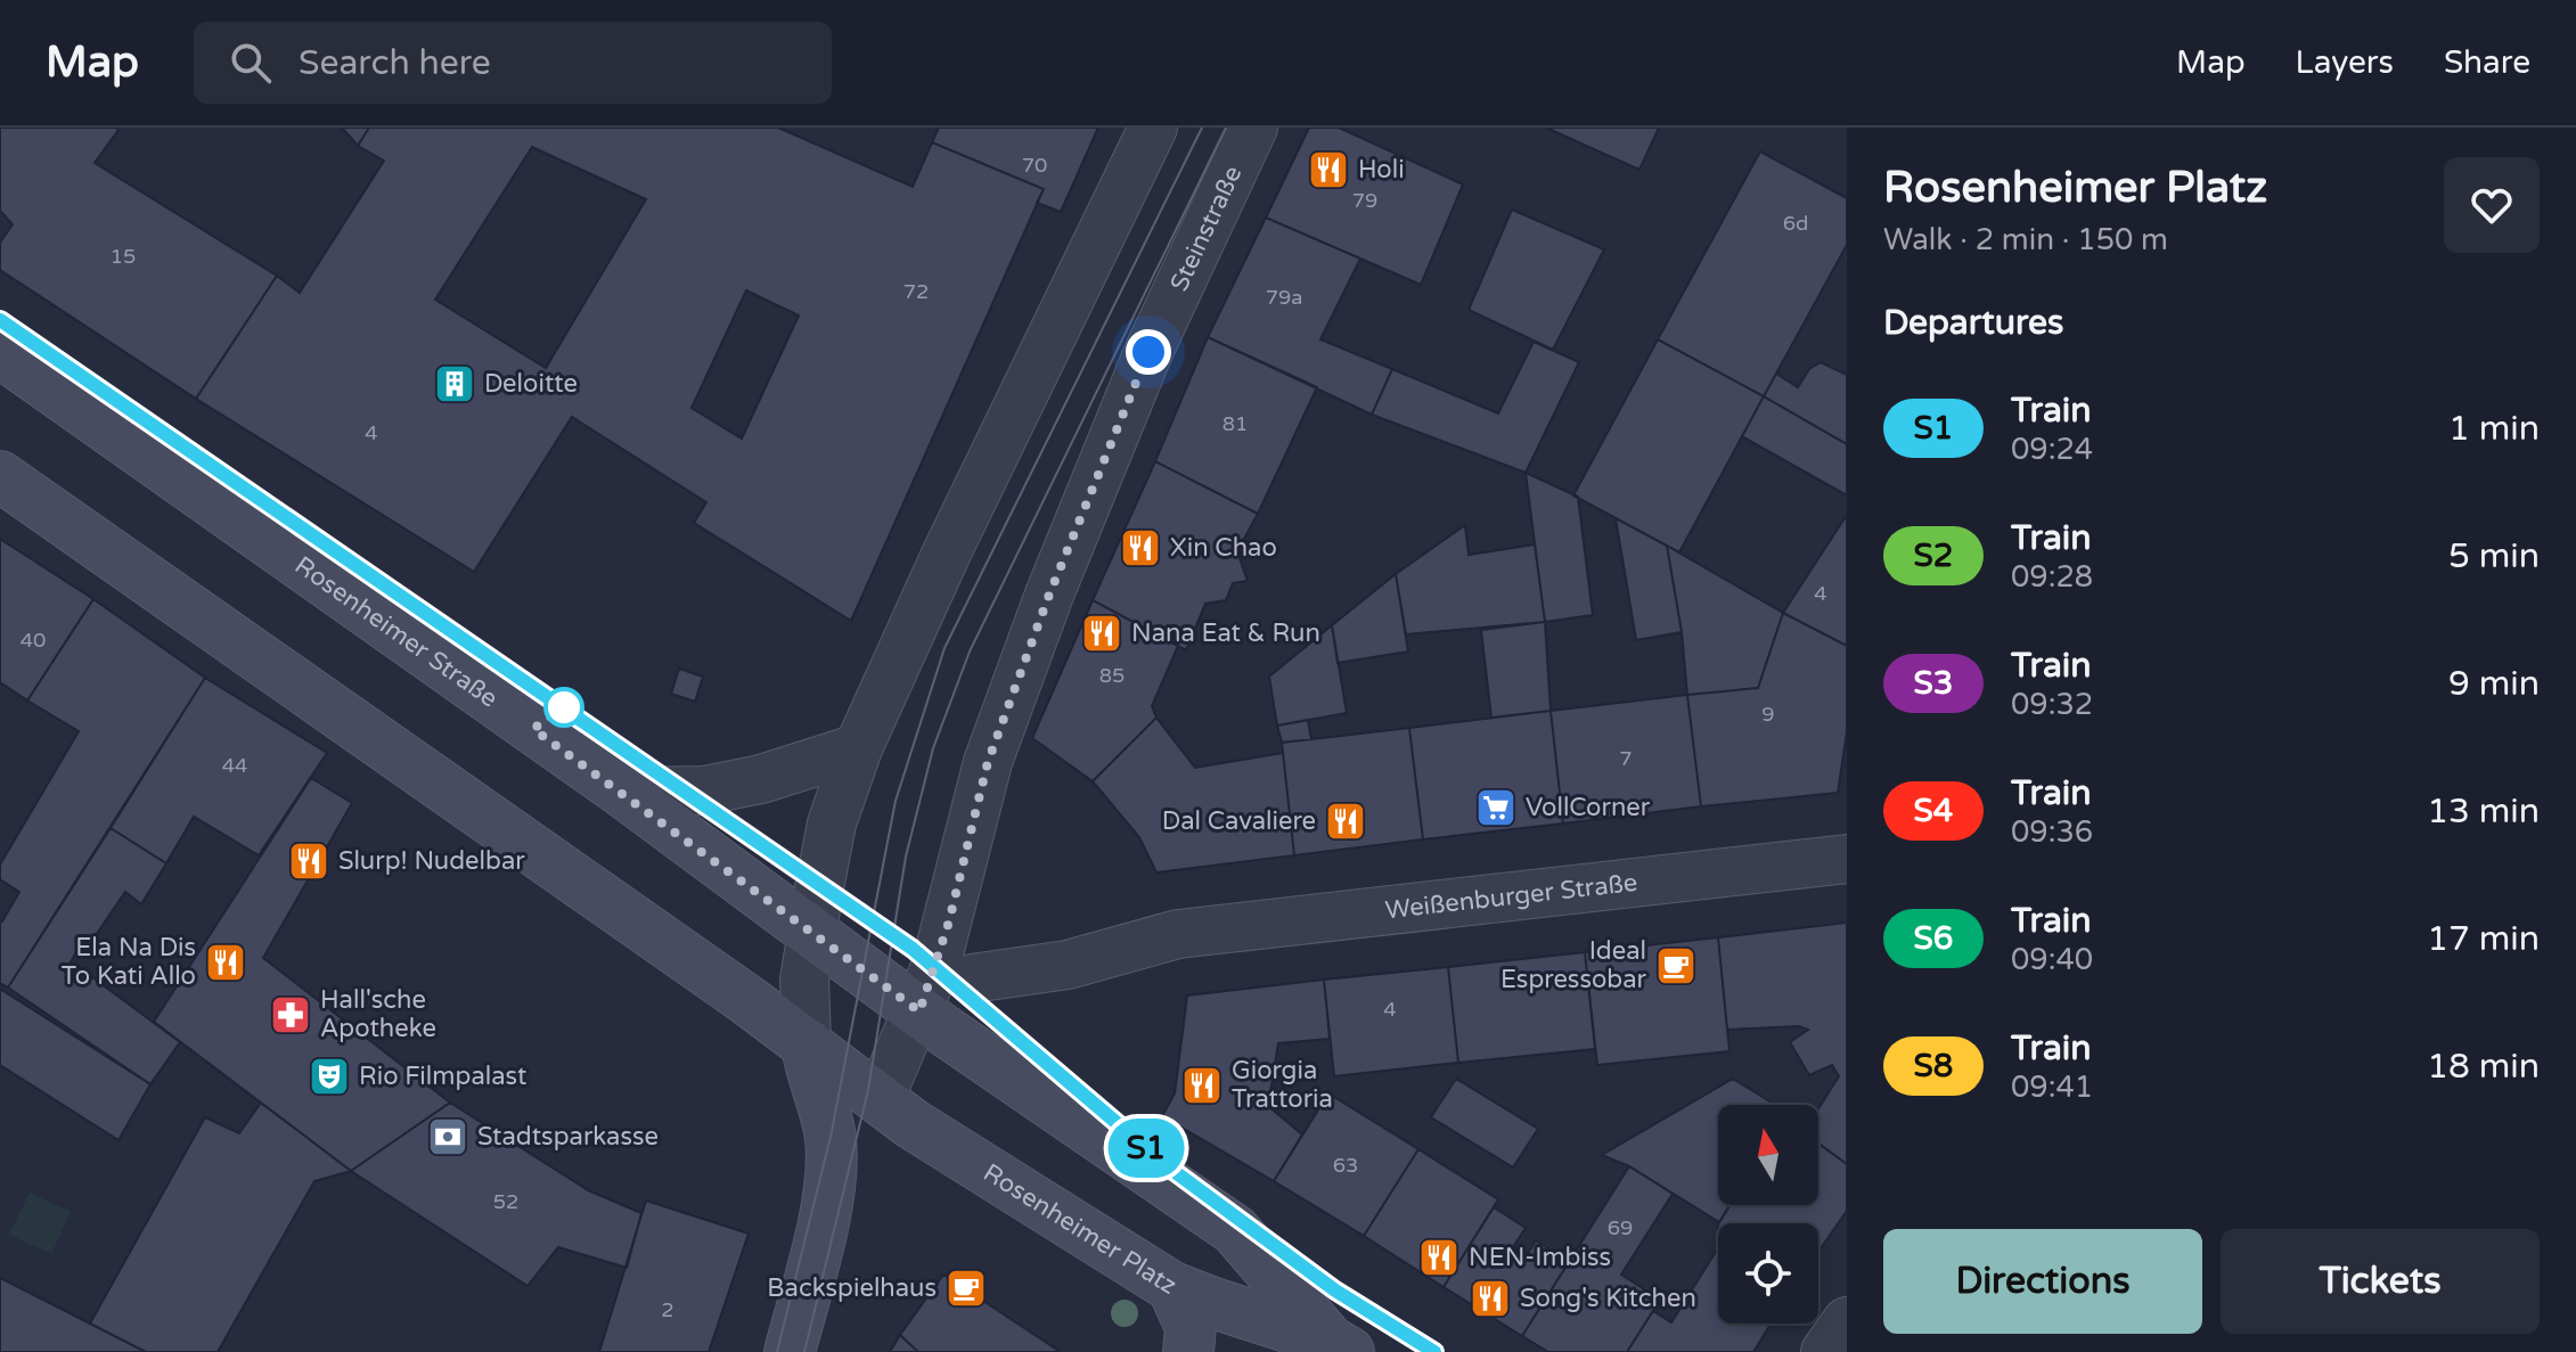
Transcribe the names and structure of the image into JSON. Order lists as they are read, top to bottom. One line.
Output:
{"streets":{"main road":["Rosenheimer Straße","Rosenheimer Platz"],"street":["Steinstraße","Weißenburger Straße"]},"crossings":[["Steinstraße","Rosenheimer Straße"],["Steinstraße","Rosenheimer Platz"],["Rosenheimer Straße","Rosenheimer Platz"]],"places":{"restaurant":["Holi","Xin Chao","Nana Eat & Run","Dal Cavaliere","Slurp! Nudelbar","Ela Na Dis To Kati Allo","Giorgia Trattoria","NEN-Imbiss","Song's Kitchen"],"building":["Deloitte"],"supermarket":["VollCorner"],"cafe":["Ideal Espressobar","Backspielhaus"],"pharmacy":["Hall'sche Apotheke"],"theatre":["Rio Filmpalast"],"bank":["Stadtsparkasse"]},"house_numbers":["70","79","6d","15","72","79a","81","4","4","40","85","9","7","44","4","63","52","69","2"],"north":"top","page":{"header":"Map","search":"Search here","nav":["Map","Layers","Share"],"on_map":"S1","heading":[["Rosenheimer Platz","Walk · 2 min · 150 m"],"Departures"],"list":[{"mark":"S1","name":"Train","note":"09:24","value":"1 min"},{"mark":"S2","name":"Train","note":"09:28","value":"5 min"},{"mark":"S3","name":"Train","note":"09:32","value":"9 min"},{"mark":"S4","name":"Train","note":"09:36","value":"13 min"},{"mark":"S6","name":"Train","note":"09:40","value":"17 min"},{"mark":"S8","name":"Train","note":"09:41","value":"18 min"}],"buttons":["Directions","Tickets"]}}
